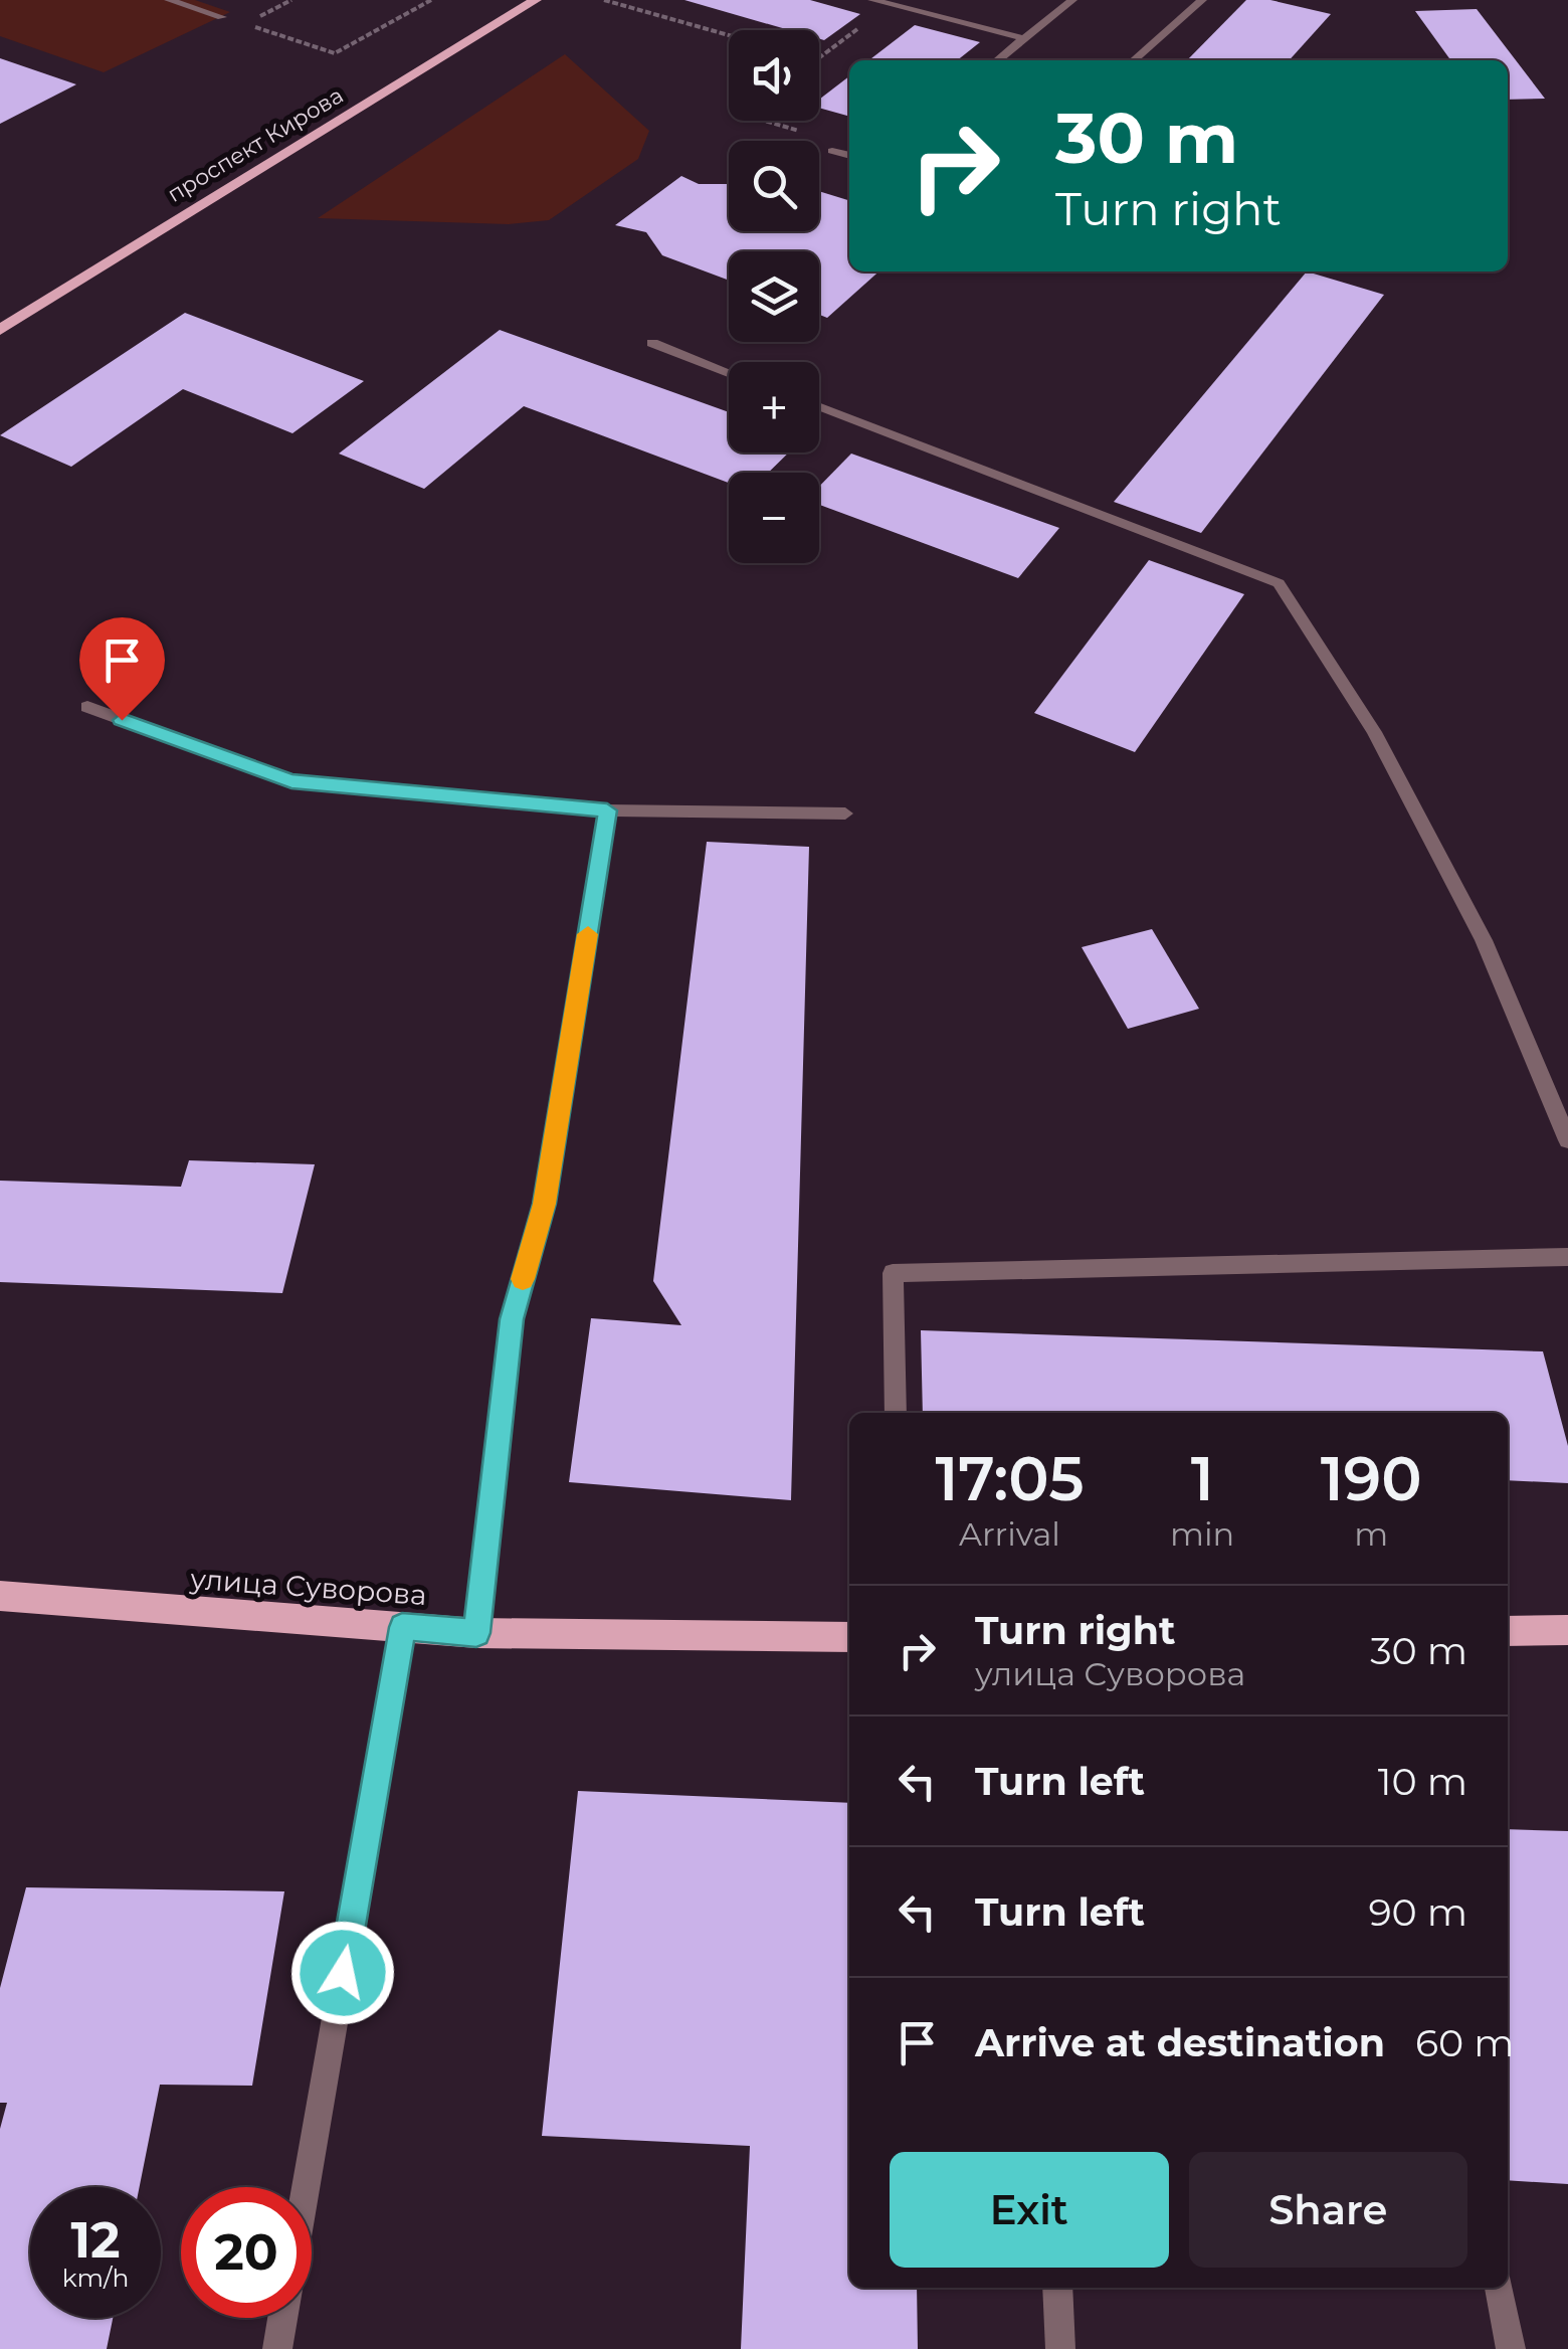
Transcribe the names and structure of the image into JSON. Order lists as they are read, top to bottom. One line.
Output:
{"streets":{"main road":["проспект Кирова","улица Суворова"]},"page":{"map_buttons":["+","−"],"turn":["30 m","Turn right"],"eta":["17:05","Arrival","1","min","190","m"],"list":[{"name":"Turn right","note":"улица Суворова","value":"30 m"},{"name":"Turn left","value":"10 m"},{"name":"Turn left","value":"90 m"},{"name":"Arrive at destination","value":"60 m"}],"buttons":["Exit","Share"],"speed":"12 km/h","limit":"20"}}
